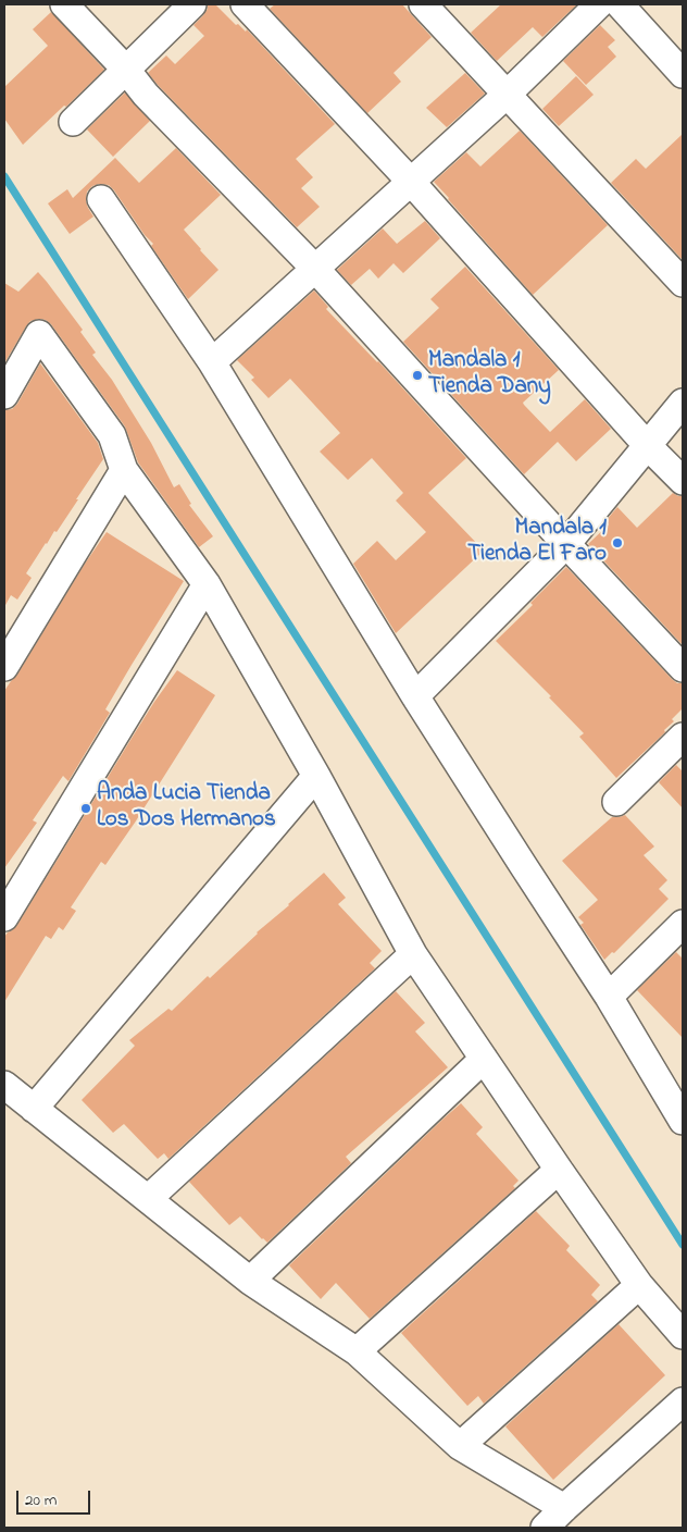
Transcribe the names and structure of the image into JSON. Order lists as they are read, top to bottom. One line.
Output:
{"places":["Mandala 1 Tienda Dany","Mandala 1 Tienda El Faro","Anda Lucia Tienda Los Dos Hermanos"],"scale_bar":"20 m"}
